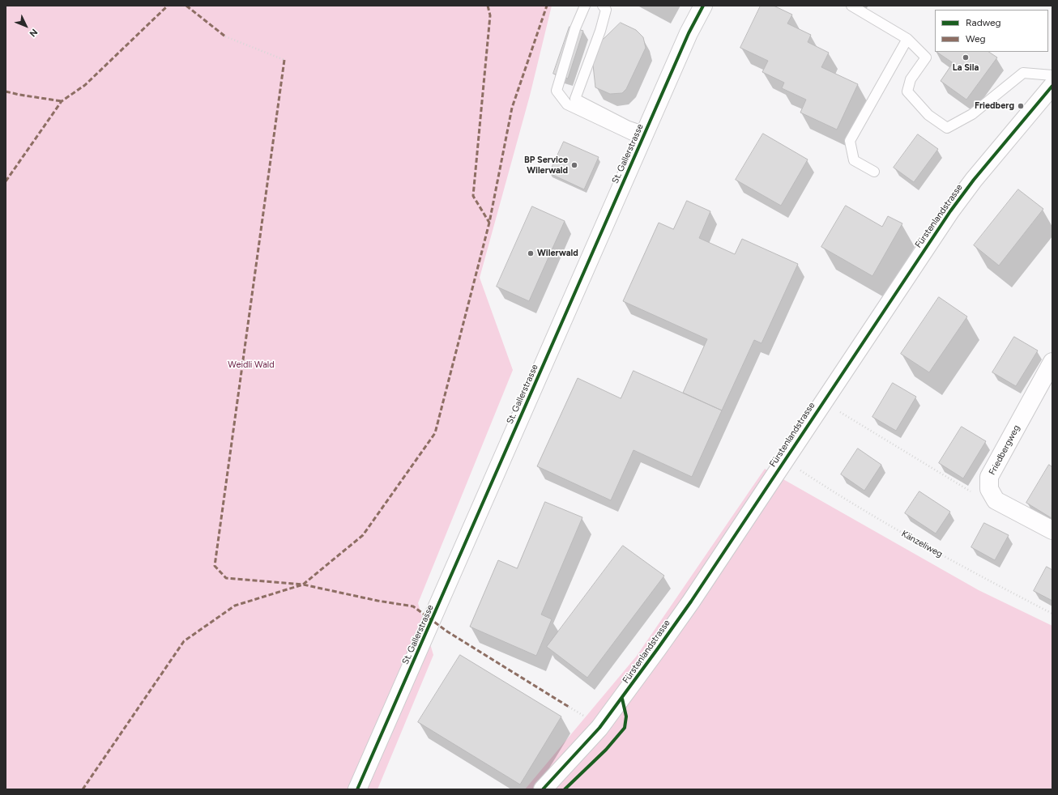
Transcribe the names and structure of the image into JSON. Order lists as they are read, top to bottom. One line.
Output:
{"streets":{"street":["St. Gallerstrasse","Fürstenlandstrasse","Friedbergweg"],"path":["Känzeliweg"]},"parks":["Weidli Wald"],"places":["La Sila","Friedberg","BP Service Wilerwald","Wilerwald"],"legend":["Radweg","Weg"],"north":"bottom right"}
